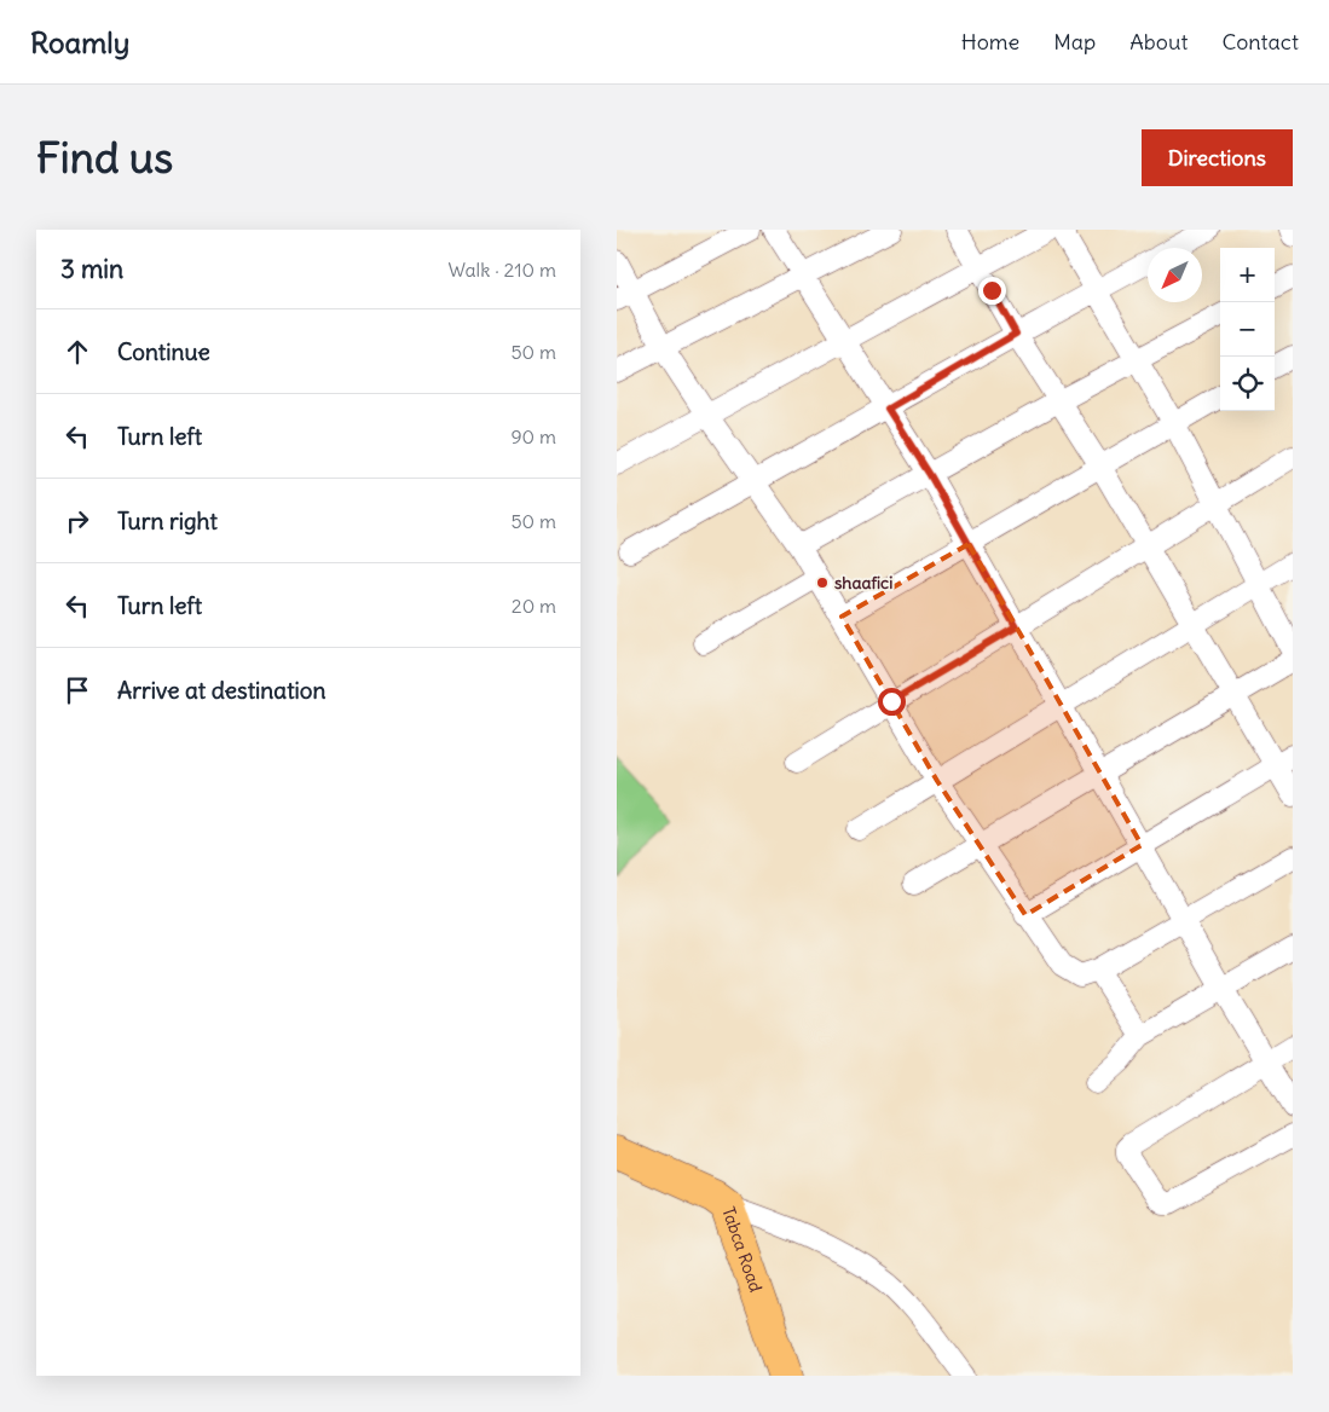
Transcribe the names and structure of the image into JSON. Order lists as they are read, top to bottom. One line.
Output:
{"streets":{"highway":["Tabca Road"]},"places":["shaafici"],"north":"bottom left","page":{"header":"Roamly","nav":["Home","Map","About","Contact"],"buttons":"Directions","title":"Find us","heading":["3 min","Walk · 210 m"],"map_buttons":["+","−"],"list":[["Continue","50 m"],["Turn left","90 m"],["Turn right","50 m"],["Turn left","20 m"],"Arrive at destination"]}}
